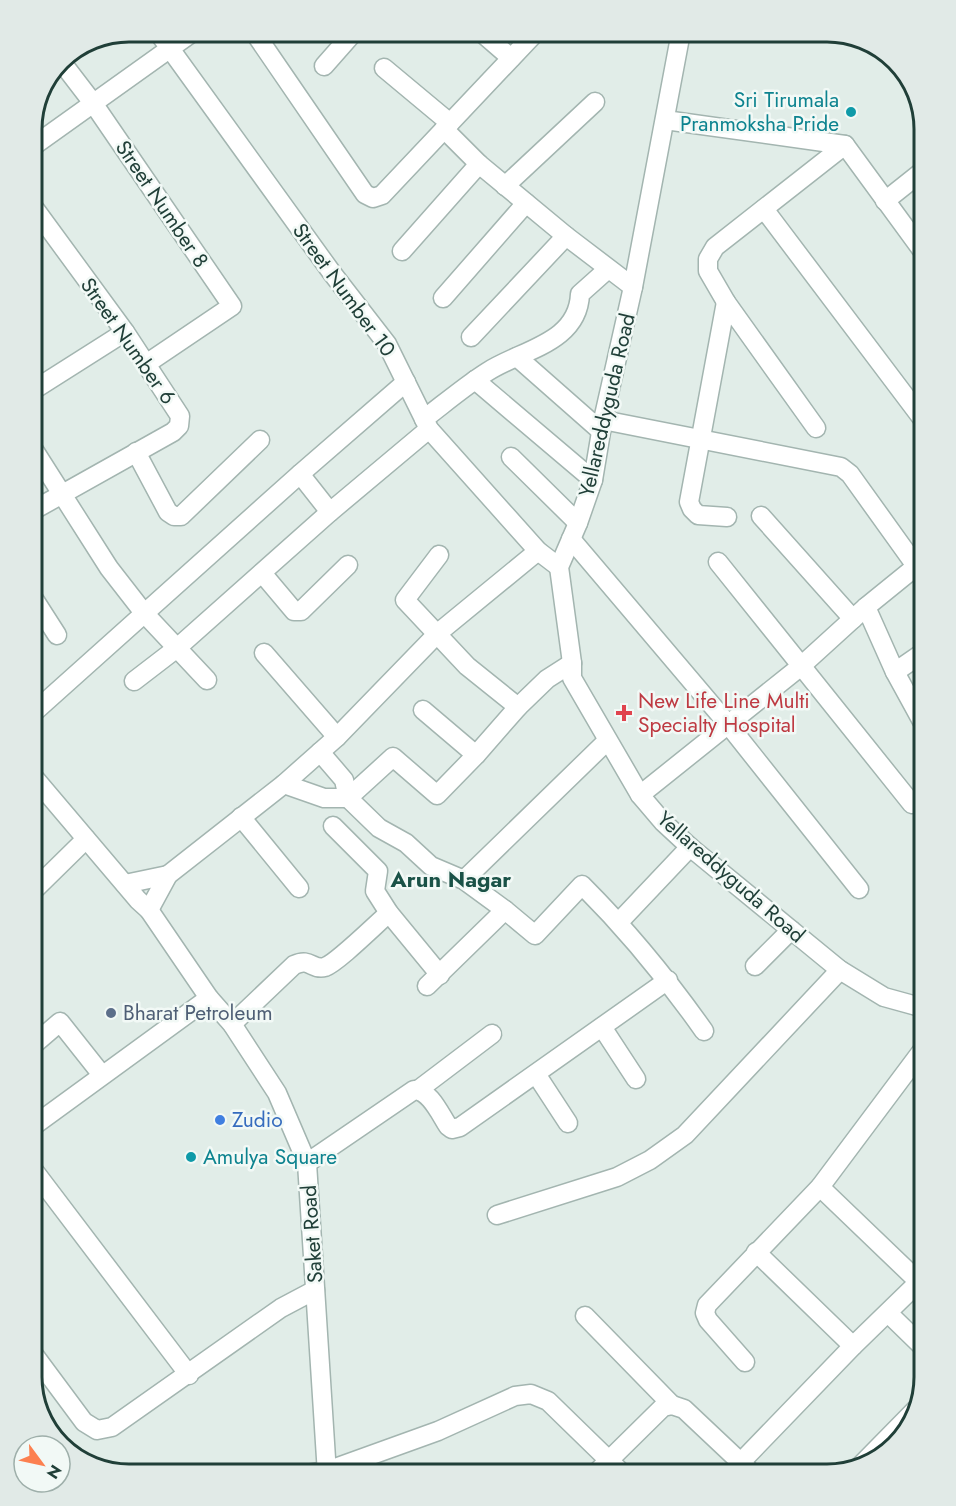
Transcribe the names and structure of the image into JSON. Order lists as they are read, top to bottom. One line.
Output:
{"streets":{"street":["Street Number 8","Street Number 10","Street Number 6","Yellareddyguda Road","Saket Road"]},"crossings":[["Street Number 8","Street Number 6"],["Street Number 10","Yellareddyguda Road"]],"districts":["Arun Nagar"],"places":{"other":["Sri Tirumala Pranmoksha Pride","Bharat Petroleum","Zudio","Amulya Square"],"health":["New Life Line Multi Specialty Hospital"]},"north":"bottom right"}
